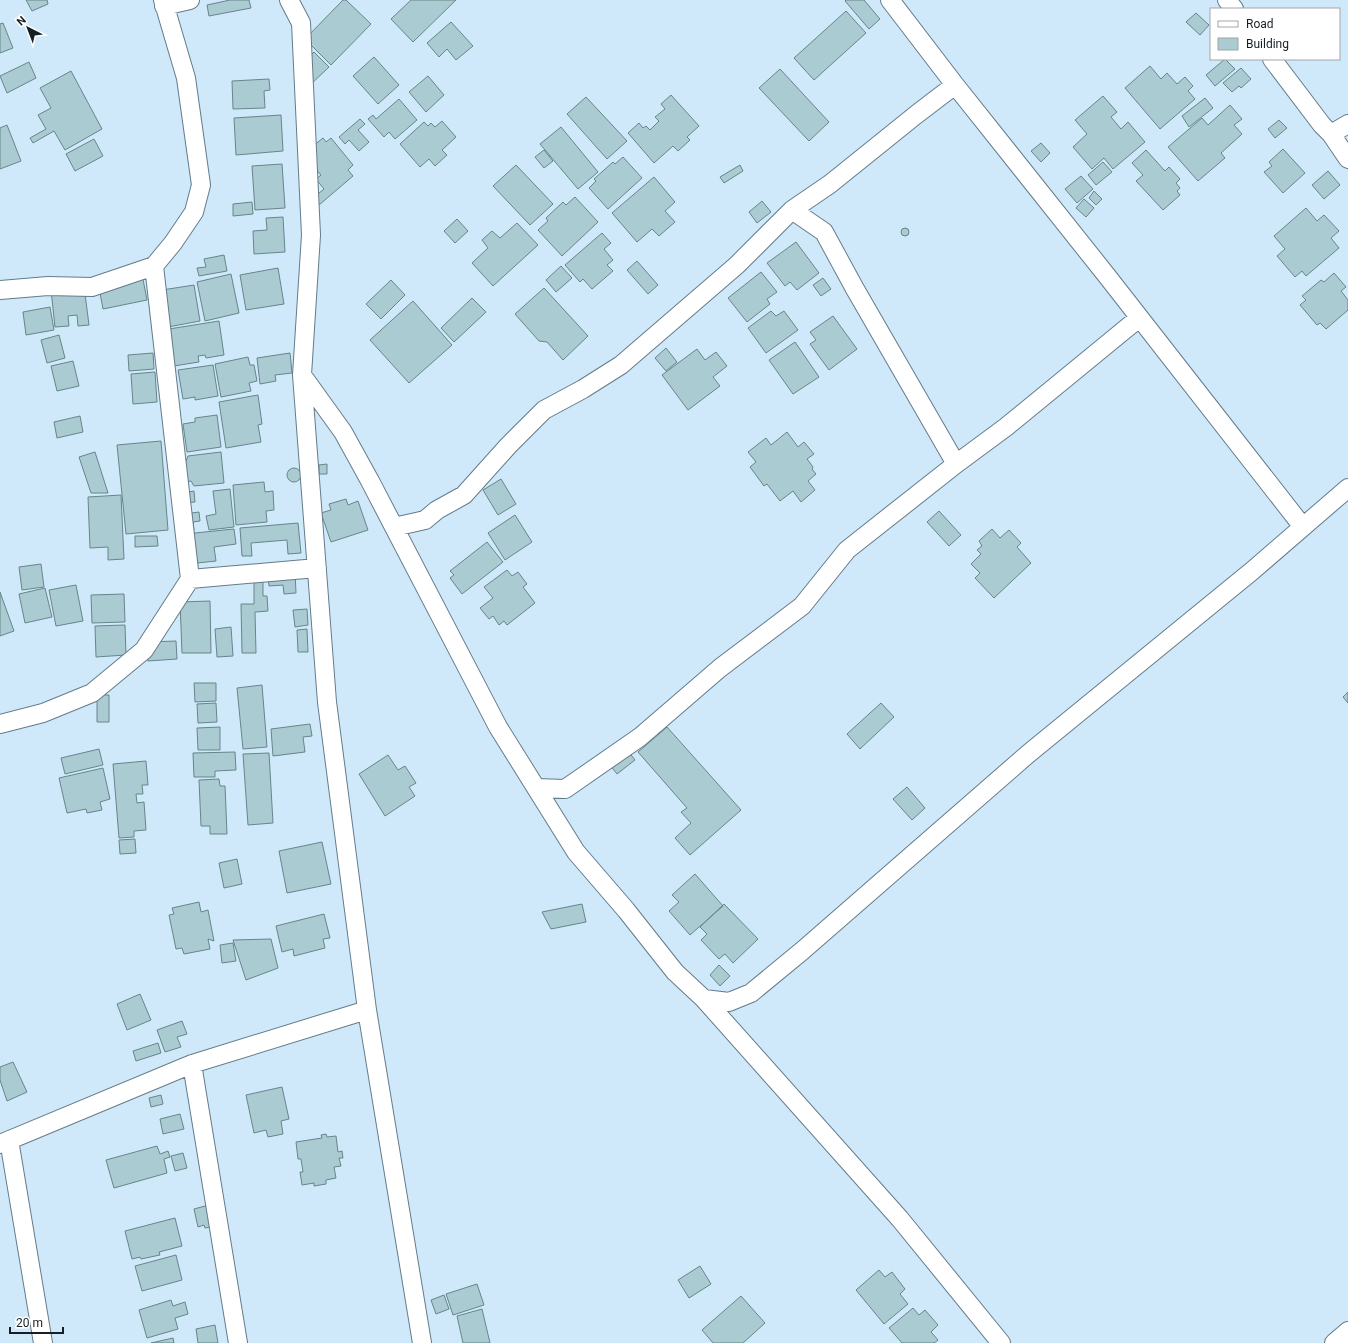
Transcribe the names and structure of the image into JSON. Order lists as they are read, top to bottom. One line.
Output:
{"legend":["Road","Building"],"scale_bar":"20 m","north":"top left"}
